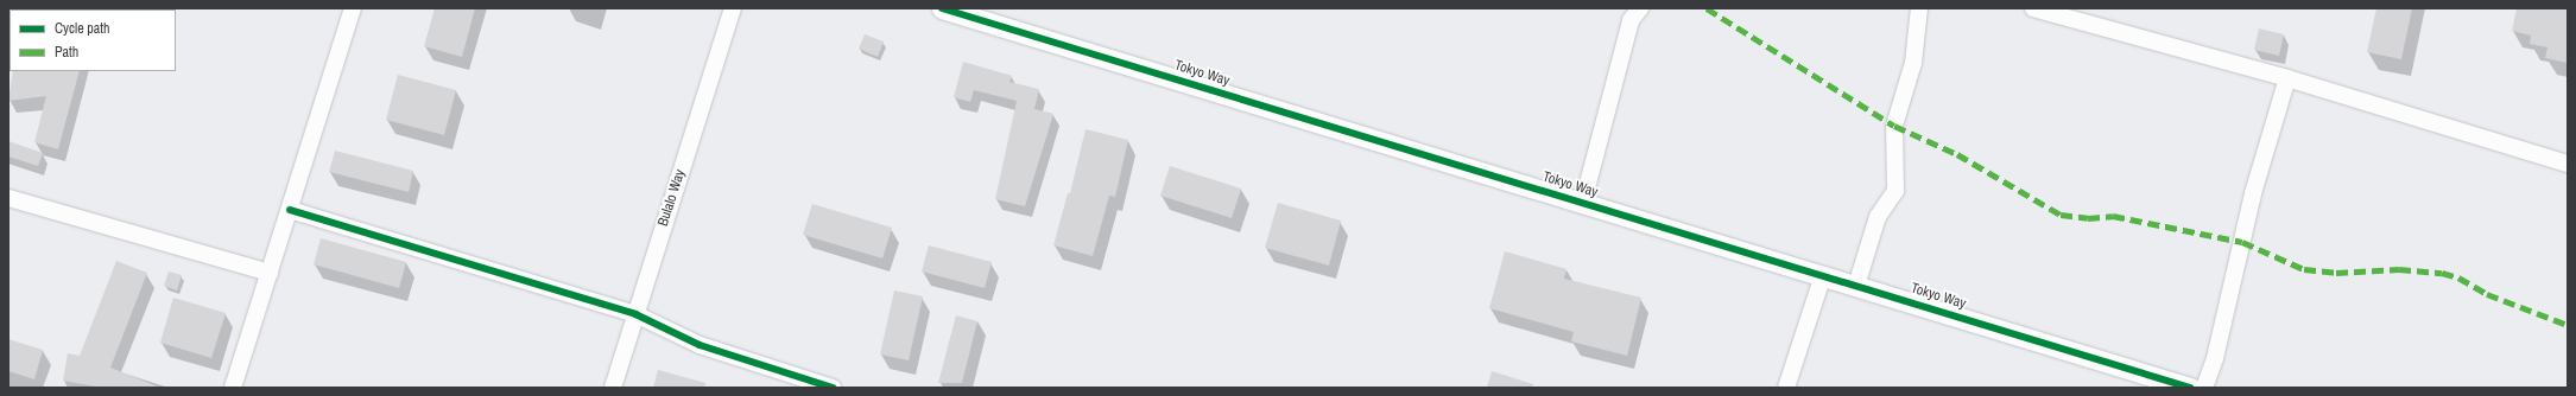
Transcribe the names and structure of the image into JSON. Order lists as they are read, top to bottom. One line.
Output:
{"streets":{"street":["Tokyo Way","Bulalo Way"]},"legend":["Cycle path","Path"]}
